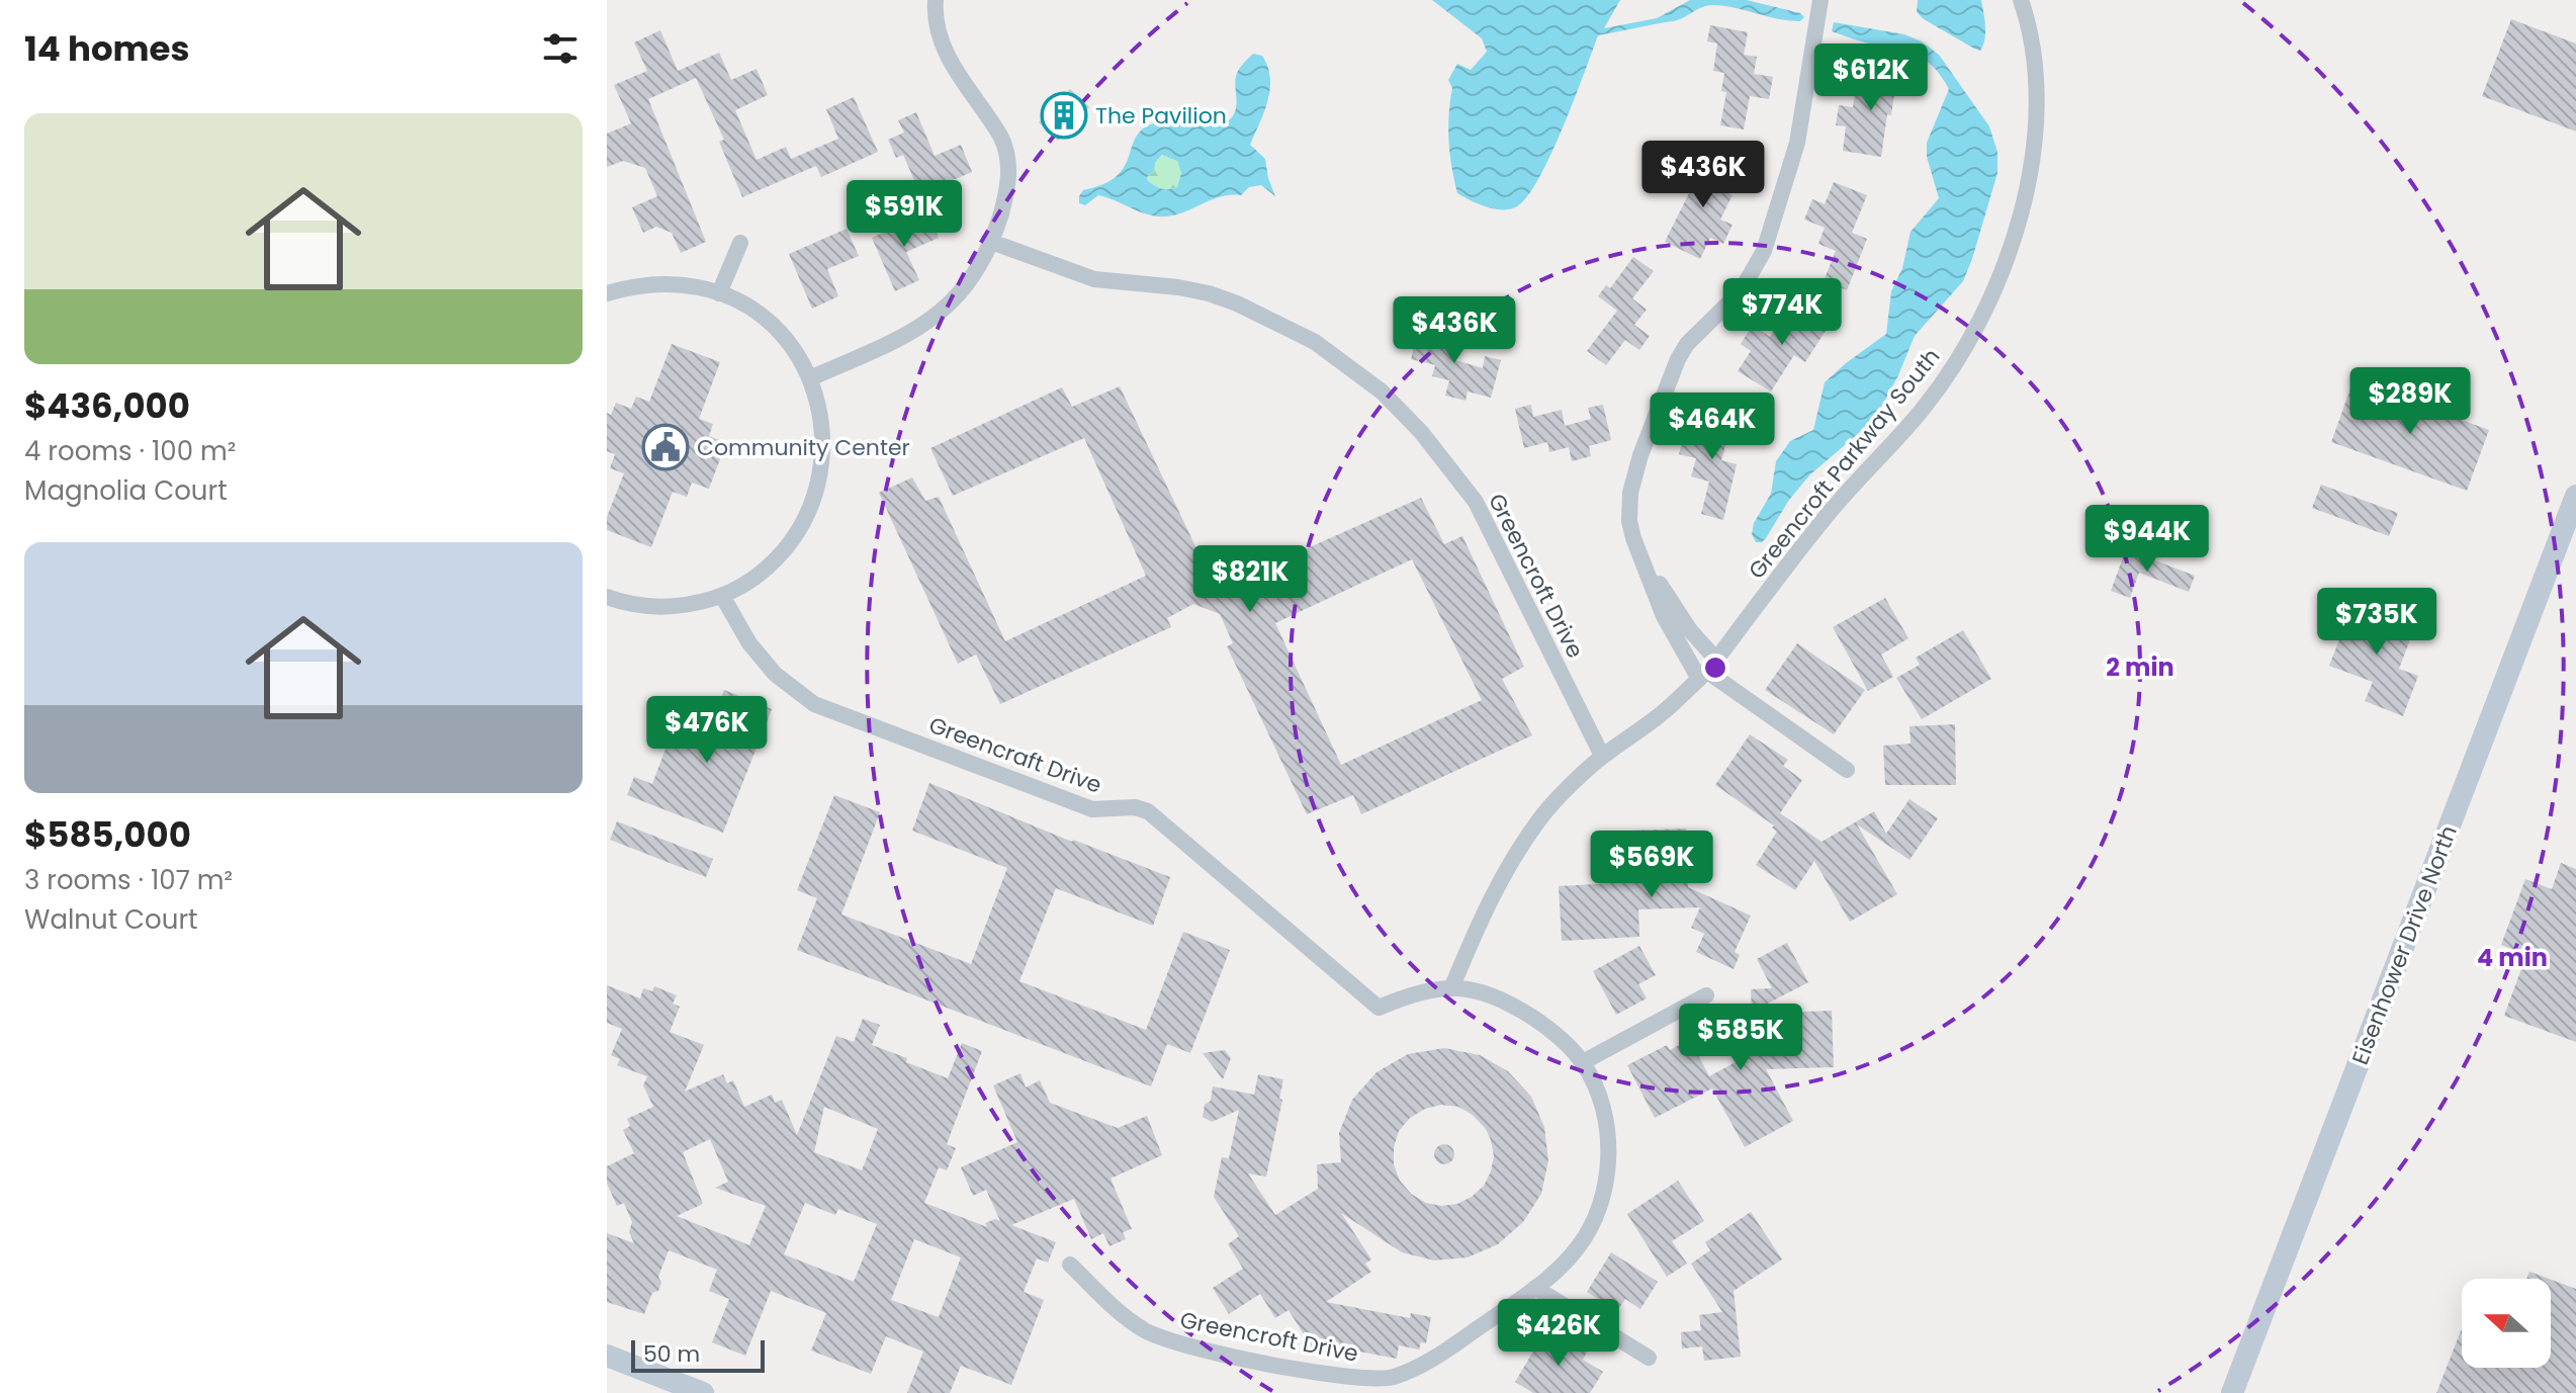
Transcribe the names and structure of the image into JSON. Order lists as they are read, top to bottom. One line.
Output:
{"streets":{"street":["Greencroft Parkway South","Greencroft Drive","Greencraft Drive","Eisenhower Drive North"]},"crossings":[["Greencroft Parkway South","Greencroft Drive"],["Greencroft Drive","Greencraft Drive"]],"places":{"building":["The Pavilion"],"public building":["Community Center"]},"scale_bar":"50 m","north":"left","page":{"heading":"14 homes","price":["$612K","$436K","$591K","$774K","$436K","$289K","$464K","$944K","$821K","$735K","$476K","$569K","$585K","$426K"],"list":[{"name":"$436,000","note":"4 rooms · 100 m² · Magnolia Court"},{"name":"$585,000","note":"3 rooms · 107 m² · Walnut Court"}],"scale":"50 m"},"rings":["2 min","4 min"]}
